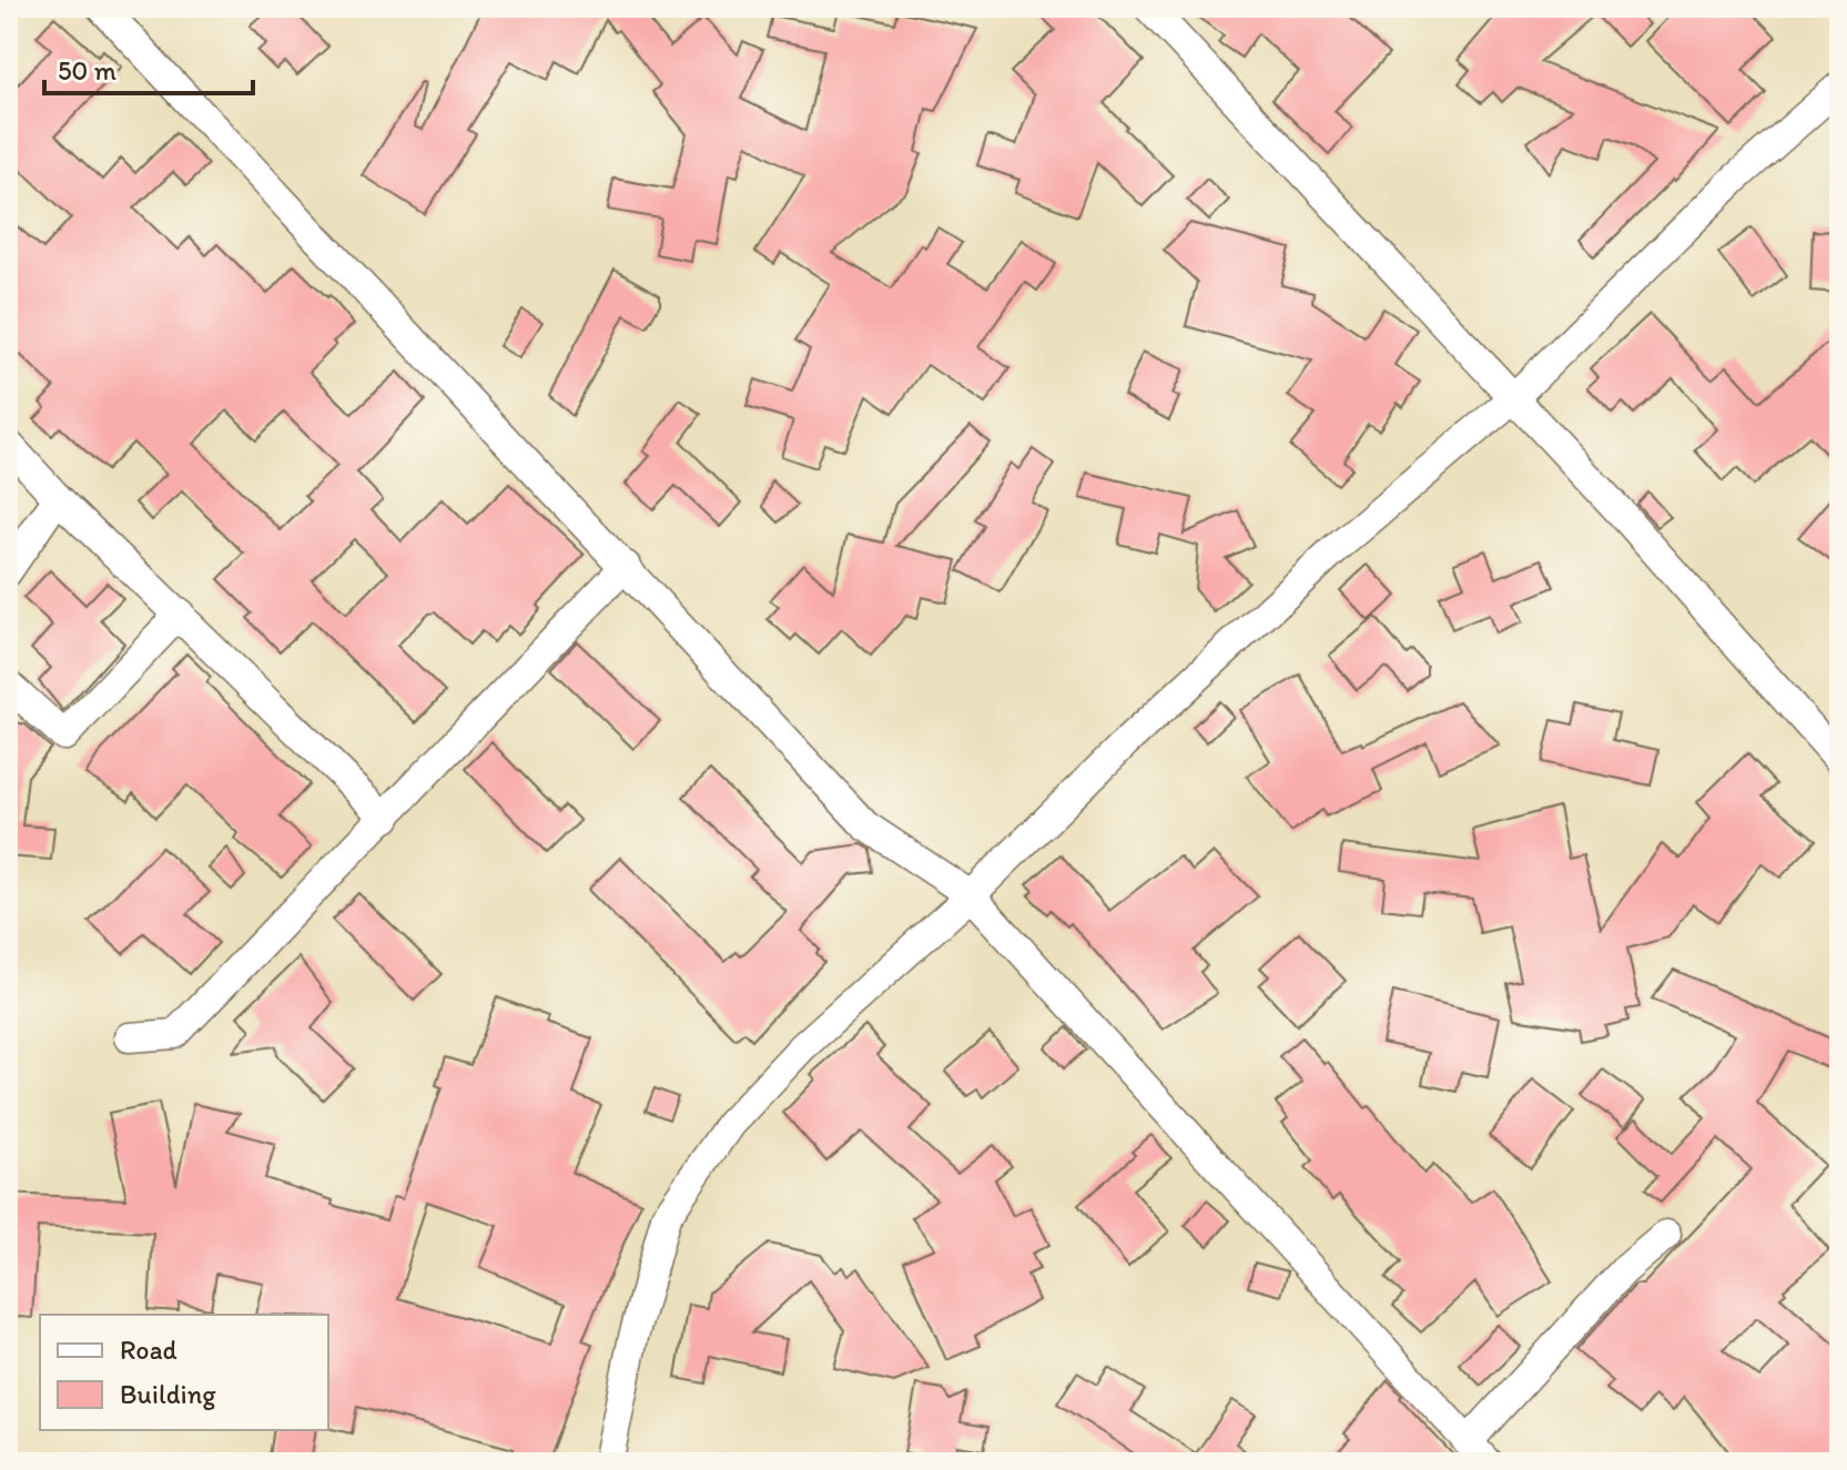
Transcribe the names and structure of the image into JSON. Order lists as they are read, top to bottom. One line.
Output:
{"legend":["Road","Building"],"scale_bar":"50 m"}
